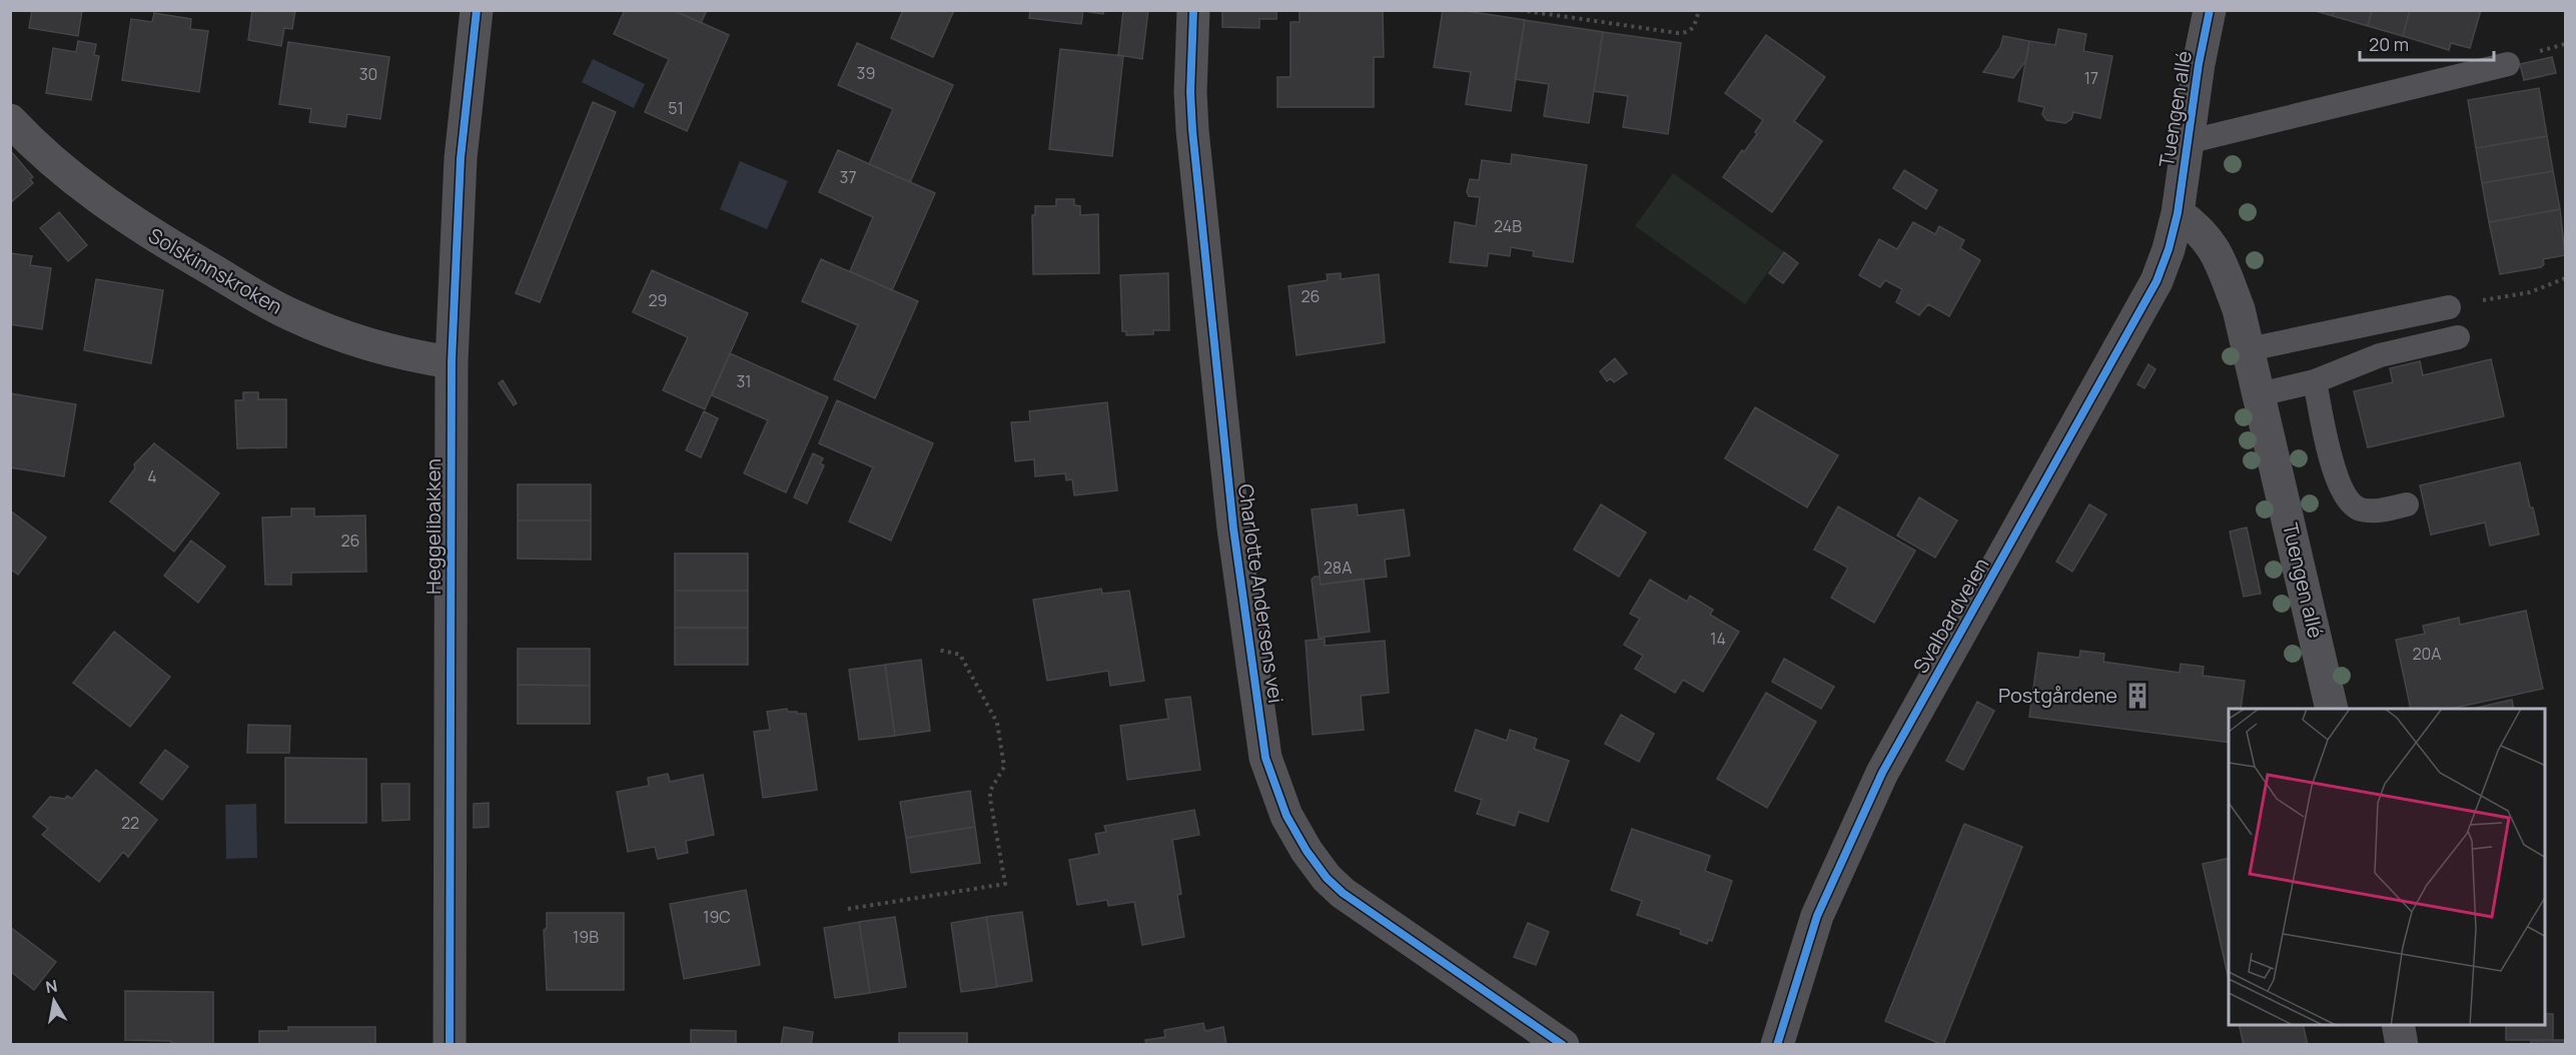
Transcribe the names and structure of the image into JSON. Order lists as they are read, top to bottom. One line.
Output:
{"streets":{"street":["Tuengen allé","Solskinnskroken","Heggelibakken","Charlotte Andersens vei","Svalbardveien"]},"crossings":[["Tuengen allé","Svalbardveien"],["Solskinnskroken","Heggelibakken"]],"places":{"building":["Postgårdene"]},"house_numbers":["39","30","17","51","37","24B","26","29","31","4","26","28A","14","20A","22","19C","19B"],"scale_bar":"20 m","north":"top"}
